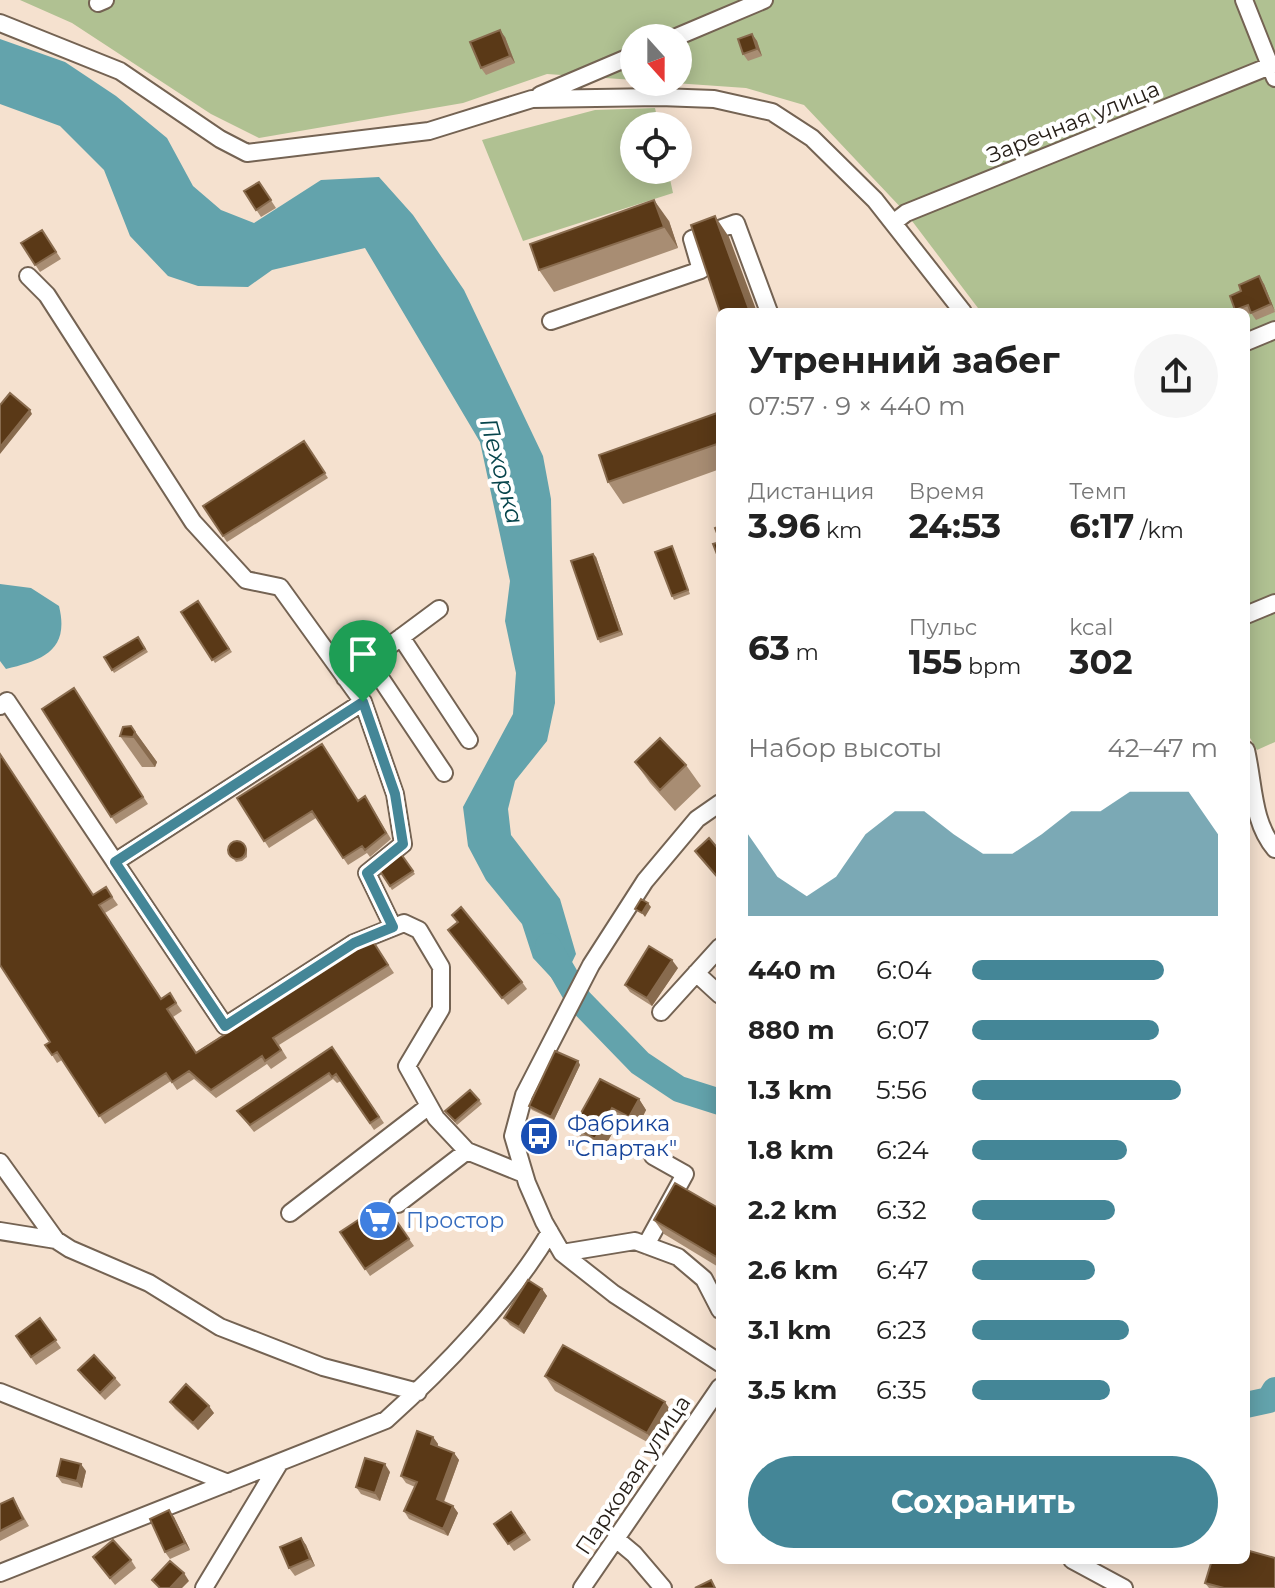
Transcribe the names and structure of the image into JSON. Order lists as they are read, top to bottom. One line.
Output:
{"streets":{"street":["Заречная улица","Парковая улица"]},"water":["Пехорка"],"places":{"bus stop":["Фабрика \"Спартак\""],"supermarket":["Простор"]},"north":"bottom","page":{"heading":["Утренний забег","07:57 · 9 × 440 m"],"stats":[["Дистанция","3.96 km"],["Время","24:53"],["Темп","6:17 /km"],["63 m"],["Пульс","155 bpm"],["kcal","302"]],"chart":["Набор высоты","42–47 m"],"list":[{"name":"440 m","note":"6:04"},{"name":"880 m","note":"6:07"},{"name":"1.3 km","note":"5:56"},{"name":"1.8 km","note":"6:24"},{"name":"2.2 km","note":"6:32"},{"name":"2.6 km","note":"6:47"},{"name":"3.1 km","note":"6:23"},{"name":"3.5 km","note":"6:35"}],"buttons":"Сохранить"}}
